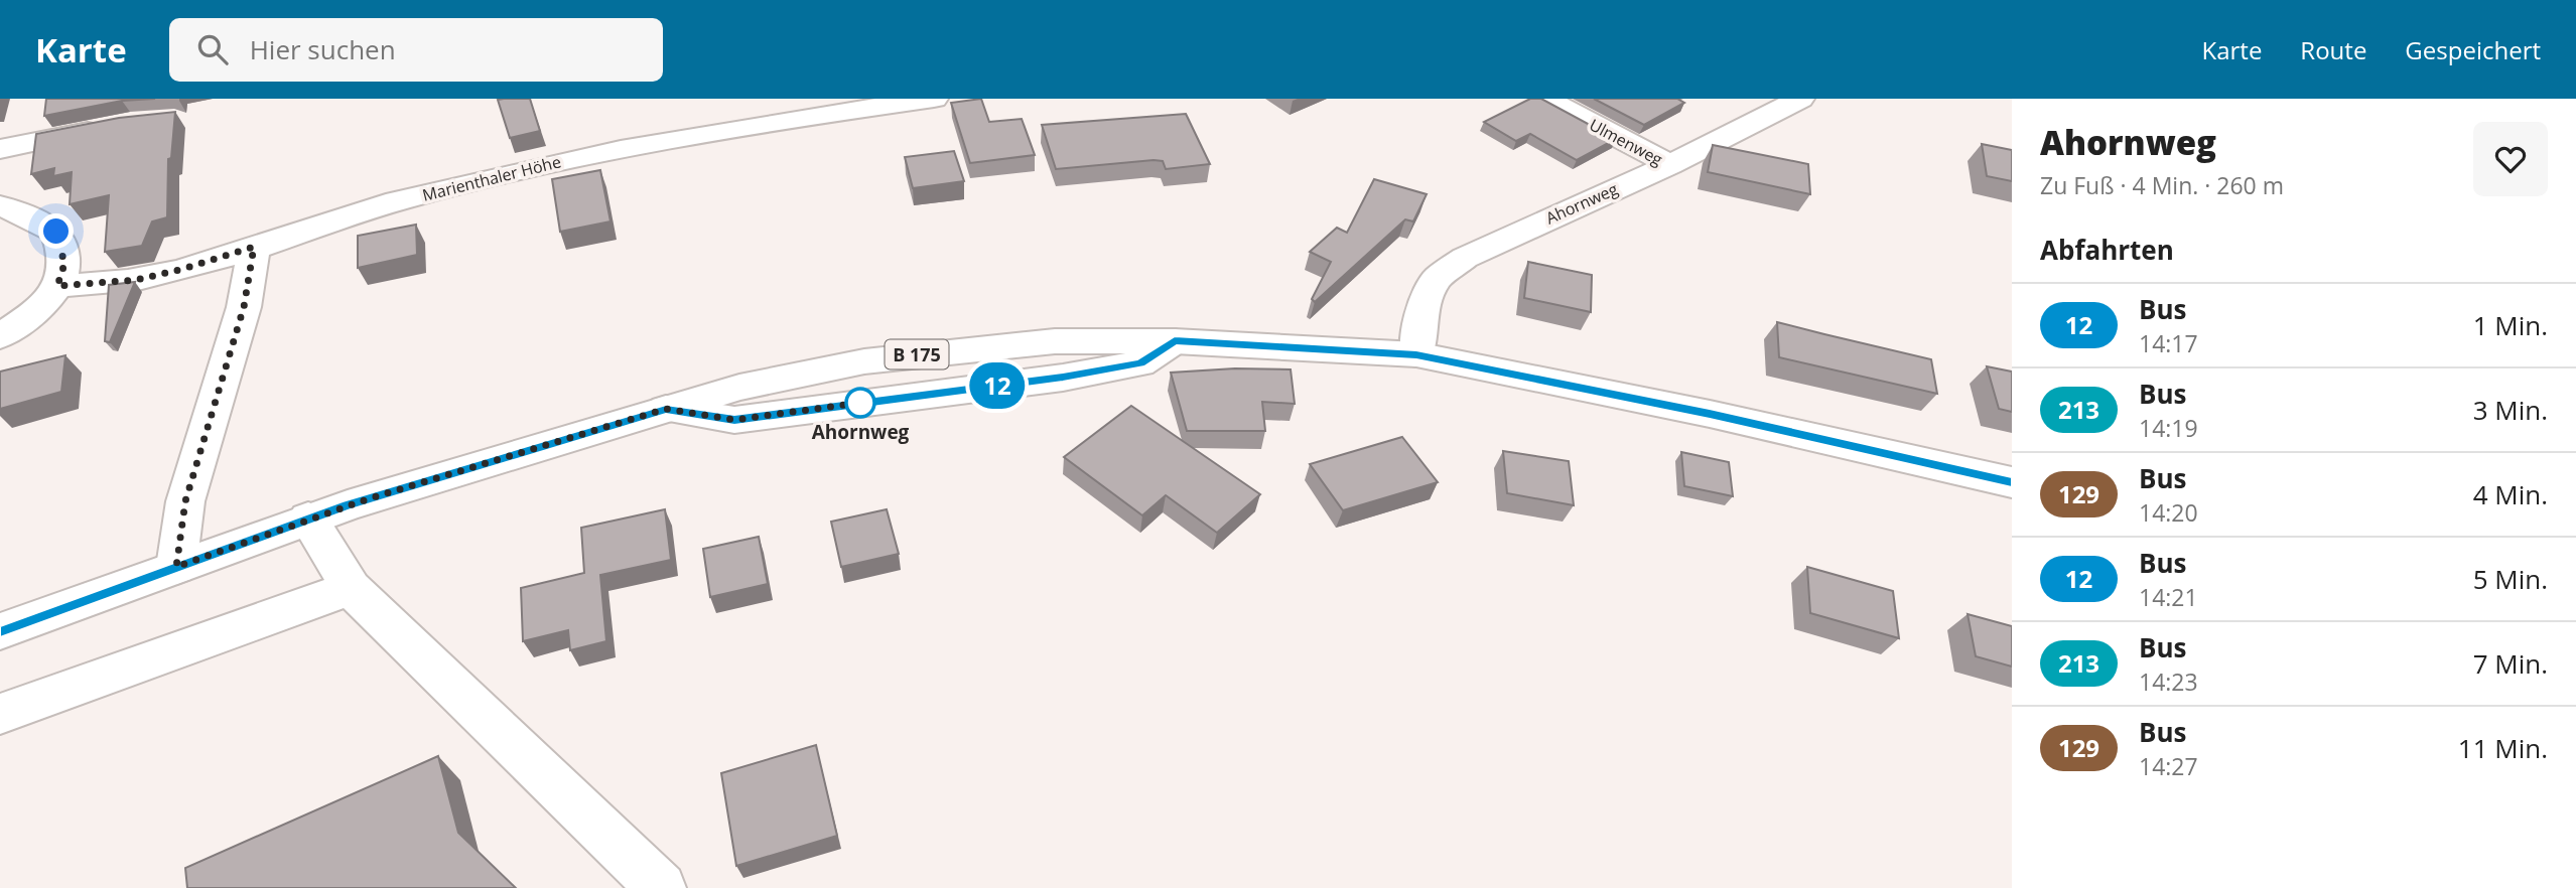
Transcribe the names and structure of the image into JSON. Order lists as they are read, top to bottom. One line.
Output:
{"streets":{"street":["Ulmenweg","Marienthaler Höhe","Ahornweg"]},"crossings":[["Ulmenweg","Ahornweg"]],"places":["Ahornweg"],"lines":["bus line 12"],"page":{"header":"Karte","search":"Hier suchen","nav":["Karte","Route","Gespeichert"],"on_map":"12","heading":[["Ahornweg","Zu Fuß · 4 Min. · 260 m"],"Abfahrten"],"list":[{"mark":"12","name":"Bus","note":"14:17","value":"1 Min."},{"mark":"213","name":"Bus","note":"14:19","value":"3 Min."},{"mark":"129","name":"Bus","note":"14:20","value":"4 Min."},{"mark":"12","name":"Bus","note":"14:21","value":"5 Min."},{"mark":"213","name":"Bus","note":"14:23","value":"7 Min."},{"mark":"129","name":"Bus","note":"14:27","value":"11 Min."}]}}
